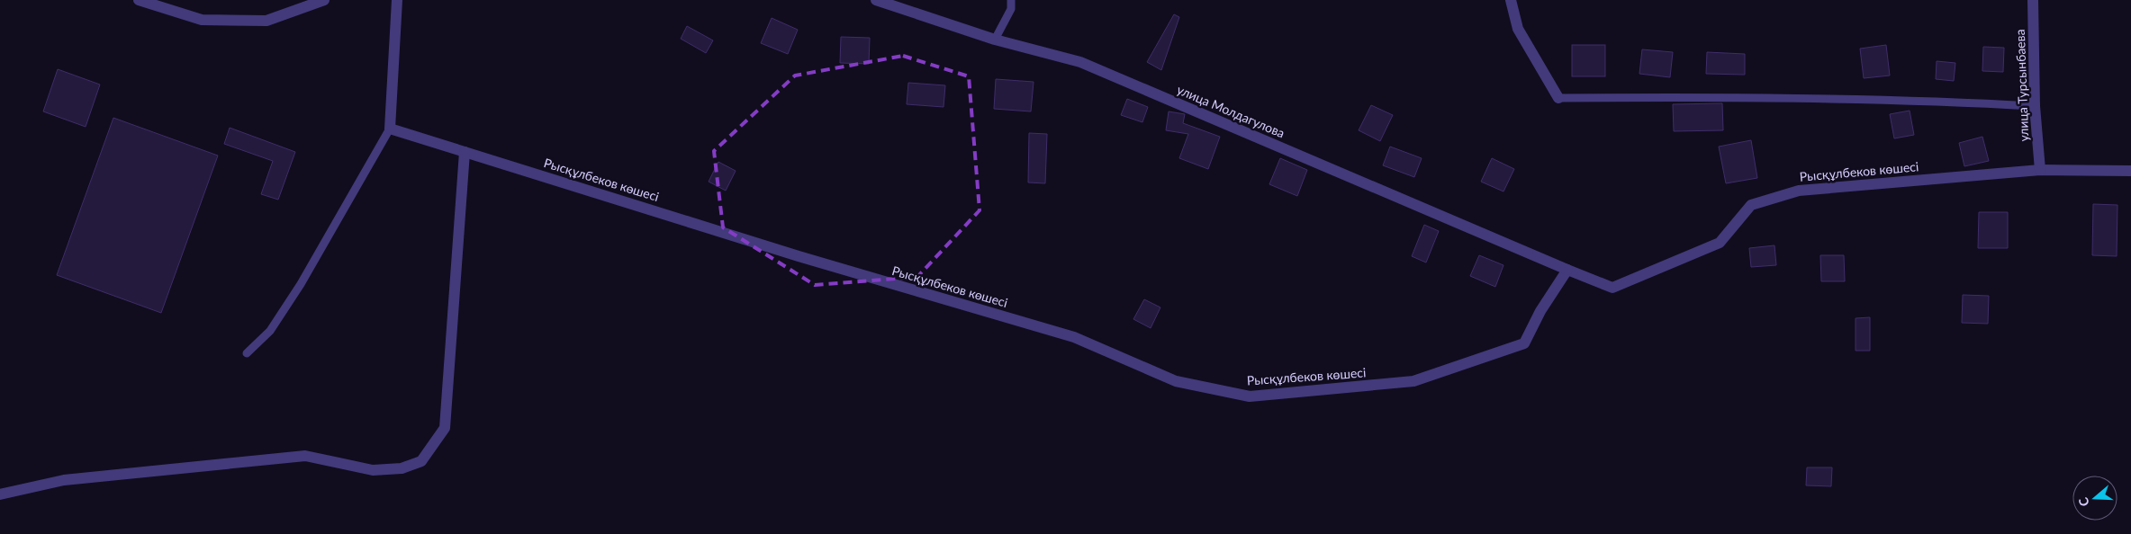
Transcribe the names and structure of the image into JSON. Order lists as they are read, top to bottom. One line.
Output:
{"streets":{"street":["улица Турсынбаева","улица Молдагулова","Рысқұлбеков көшесі"]},"crossings":[["улица Турсынбаева","Рысқұлбеков көшесі"],["улица Молдагулова","Рысқұлбеков көшесі"]],"north":"left"}
